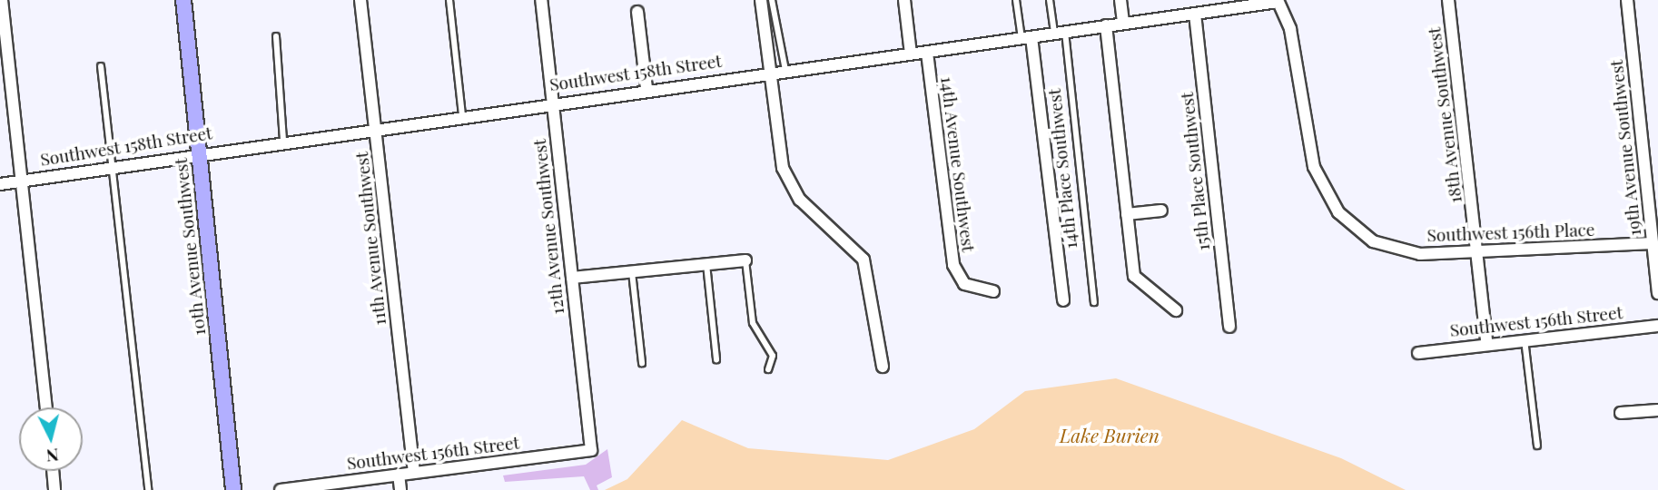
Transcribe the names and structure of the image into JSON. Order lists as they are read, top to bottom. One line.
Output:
{"streets":{"street":["Southwest 158th Street","18th Avenue Southwest","19th Avenue Southwest","14th Avenue Southwest","14th Place Southwest","15th Place Southwest","12th Avenue Southwest","Southwest 156th Place","11th Avenue Southwest","10th Avenue Southwest","Southwest 156th Street"]},"crossings":[["Southwest 158th Street","14th Avenue Southwest"],["Southwest 158th Street","14th Place Southwest"],["Southwest 158th Street","15th Place Southwest"],["Southwest 158th Street","12th Avenue Southwest"],["Southwest 158th Street","Southwest 156th Place"],["Southwest 158th Street","11th Avenue Southwest"],["Southwest 158th Street","10th Avenue Southwest"],["18th Avenue Southwest","Southwest 156th Place"],["18th Avenue Southwest","Southwest 156th Street"],["19th Avenue Southwest","Southwest 156th Place"],["12th Avenue Southwest","Southwest 156th Street"],["11th Avenue Southwest","Southwest 156th Street"]],"water":["Lake Burien"],"north":"bottom"}
